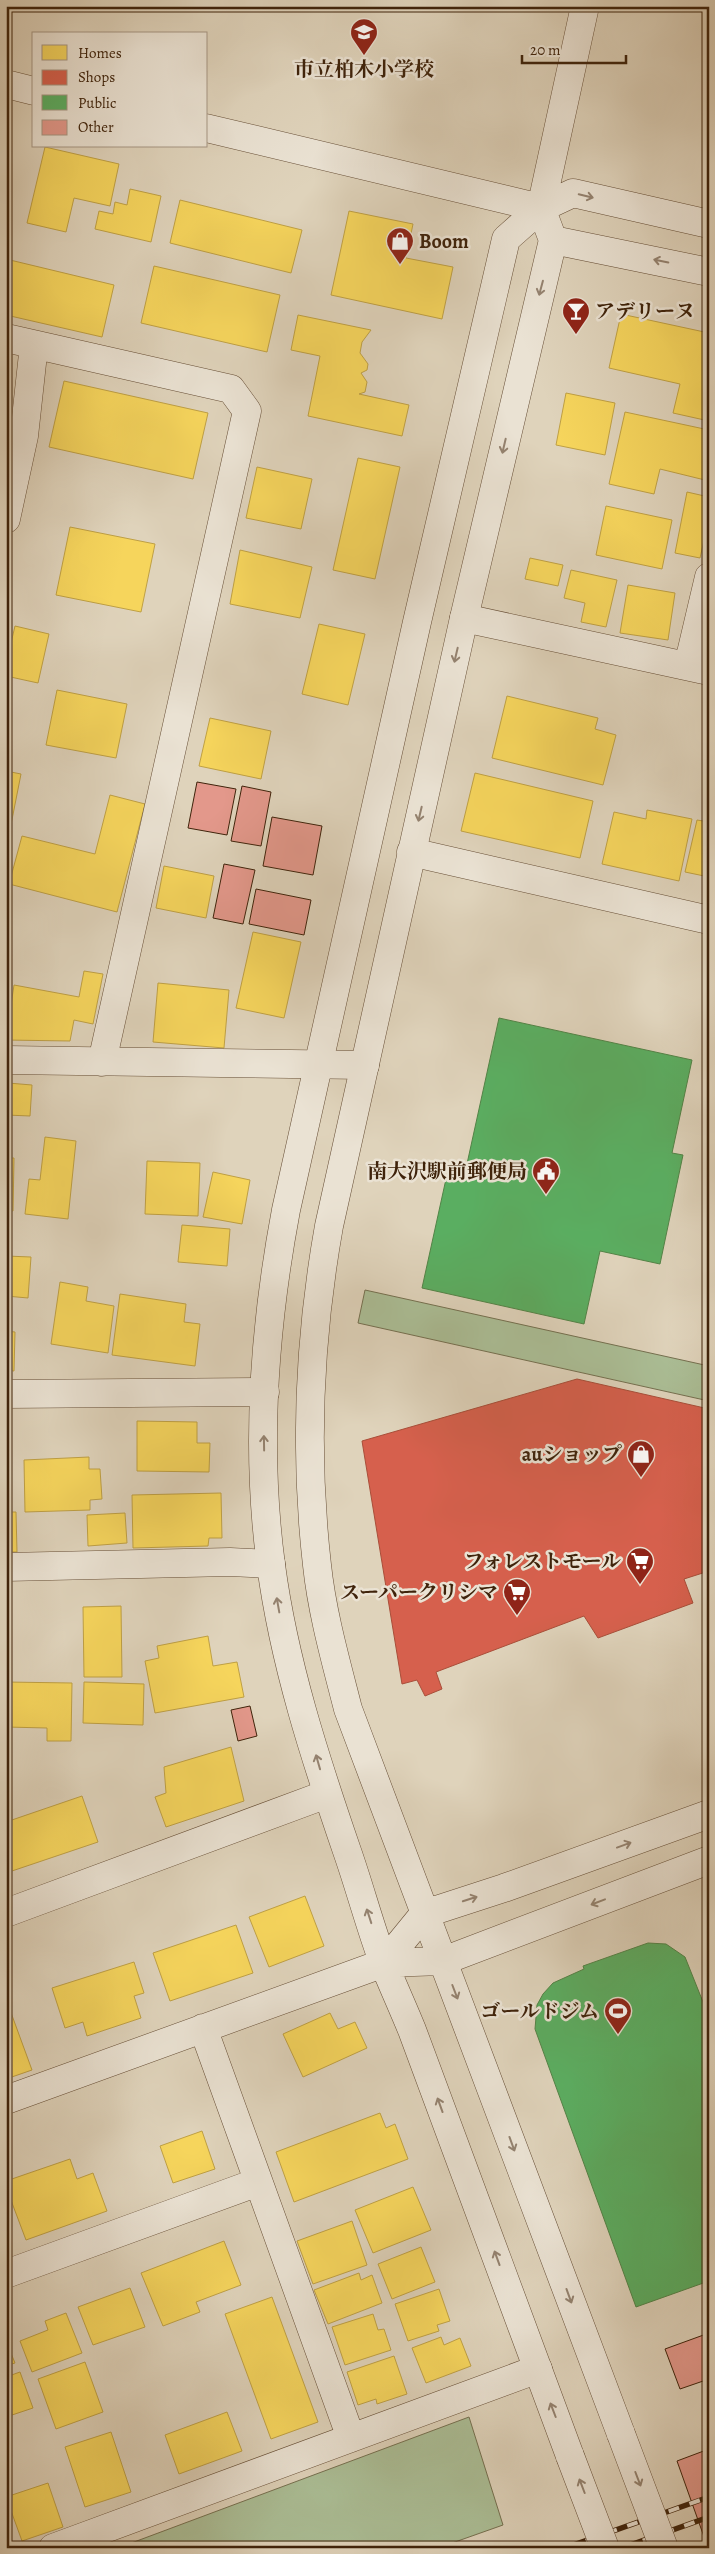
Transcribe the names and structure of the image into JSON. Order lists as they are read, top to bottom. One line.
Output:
{"places":{"school or university":["市立柏木小学校"],"shop":["Boom","auショップ"],"bar":["アデリーヌ"],"public building":["南大沢駅前郵便局"],"supermarket":["フォレストモール","スーパークリシマ"],"sports":["ゴールドジム"]},"legend":["Homes","Shops","Public","Other"],"scale_bar":"20 m"}
